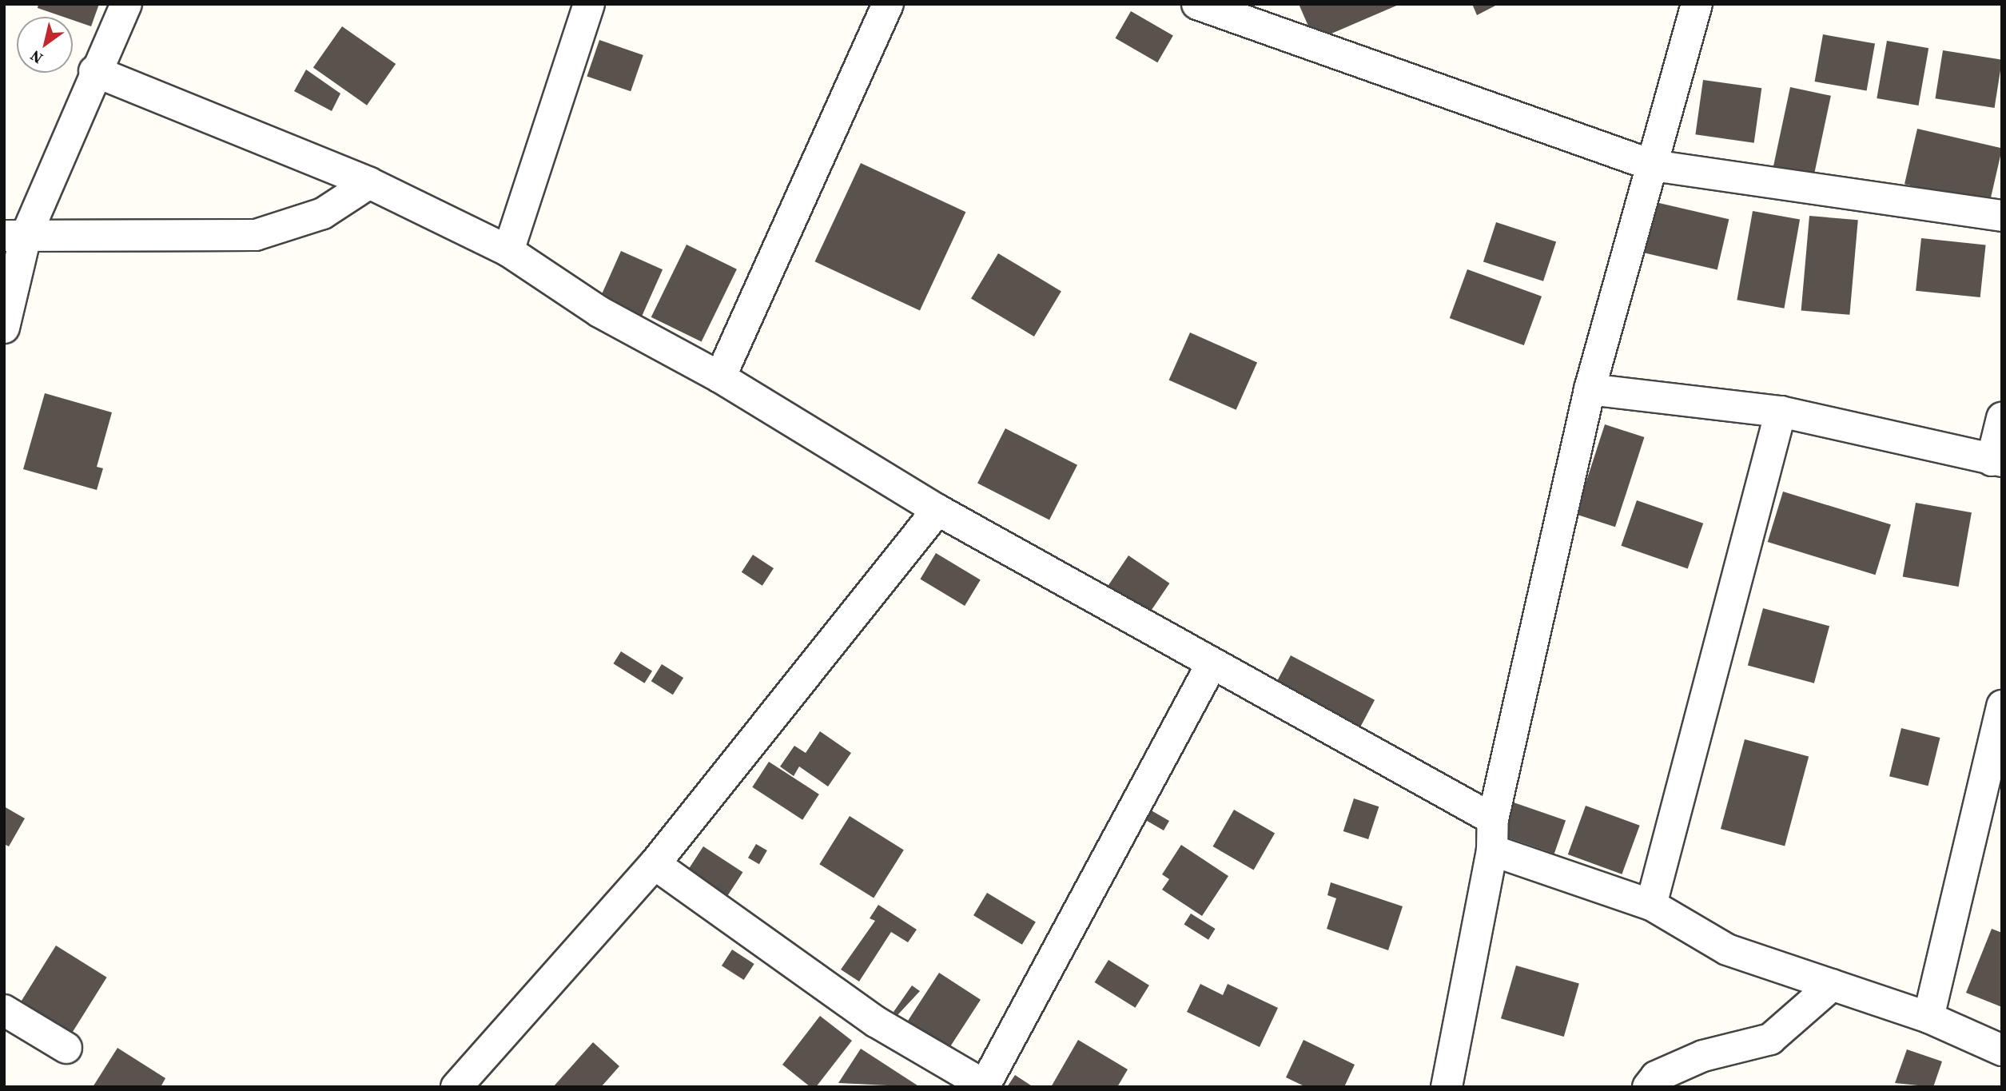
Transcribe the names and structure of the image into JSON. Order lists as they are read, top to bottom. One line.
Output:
{"north":"bottom left"}
